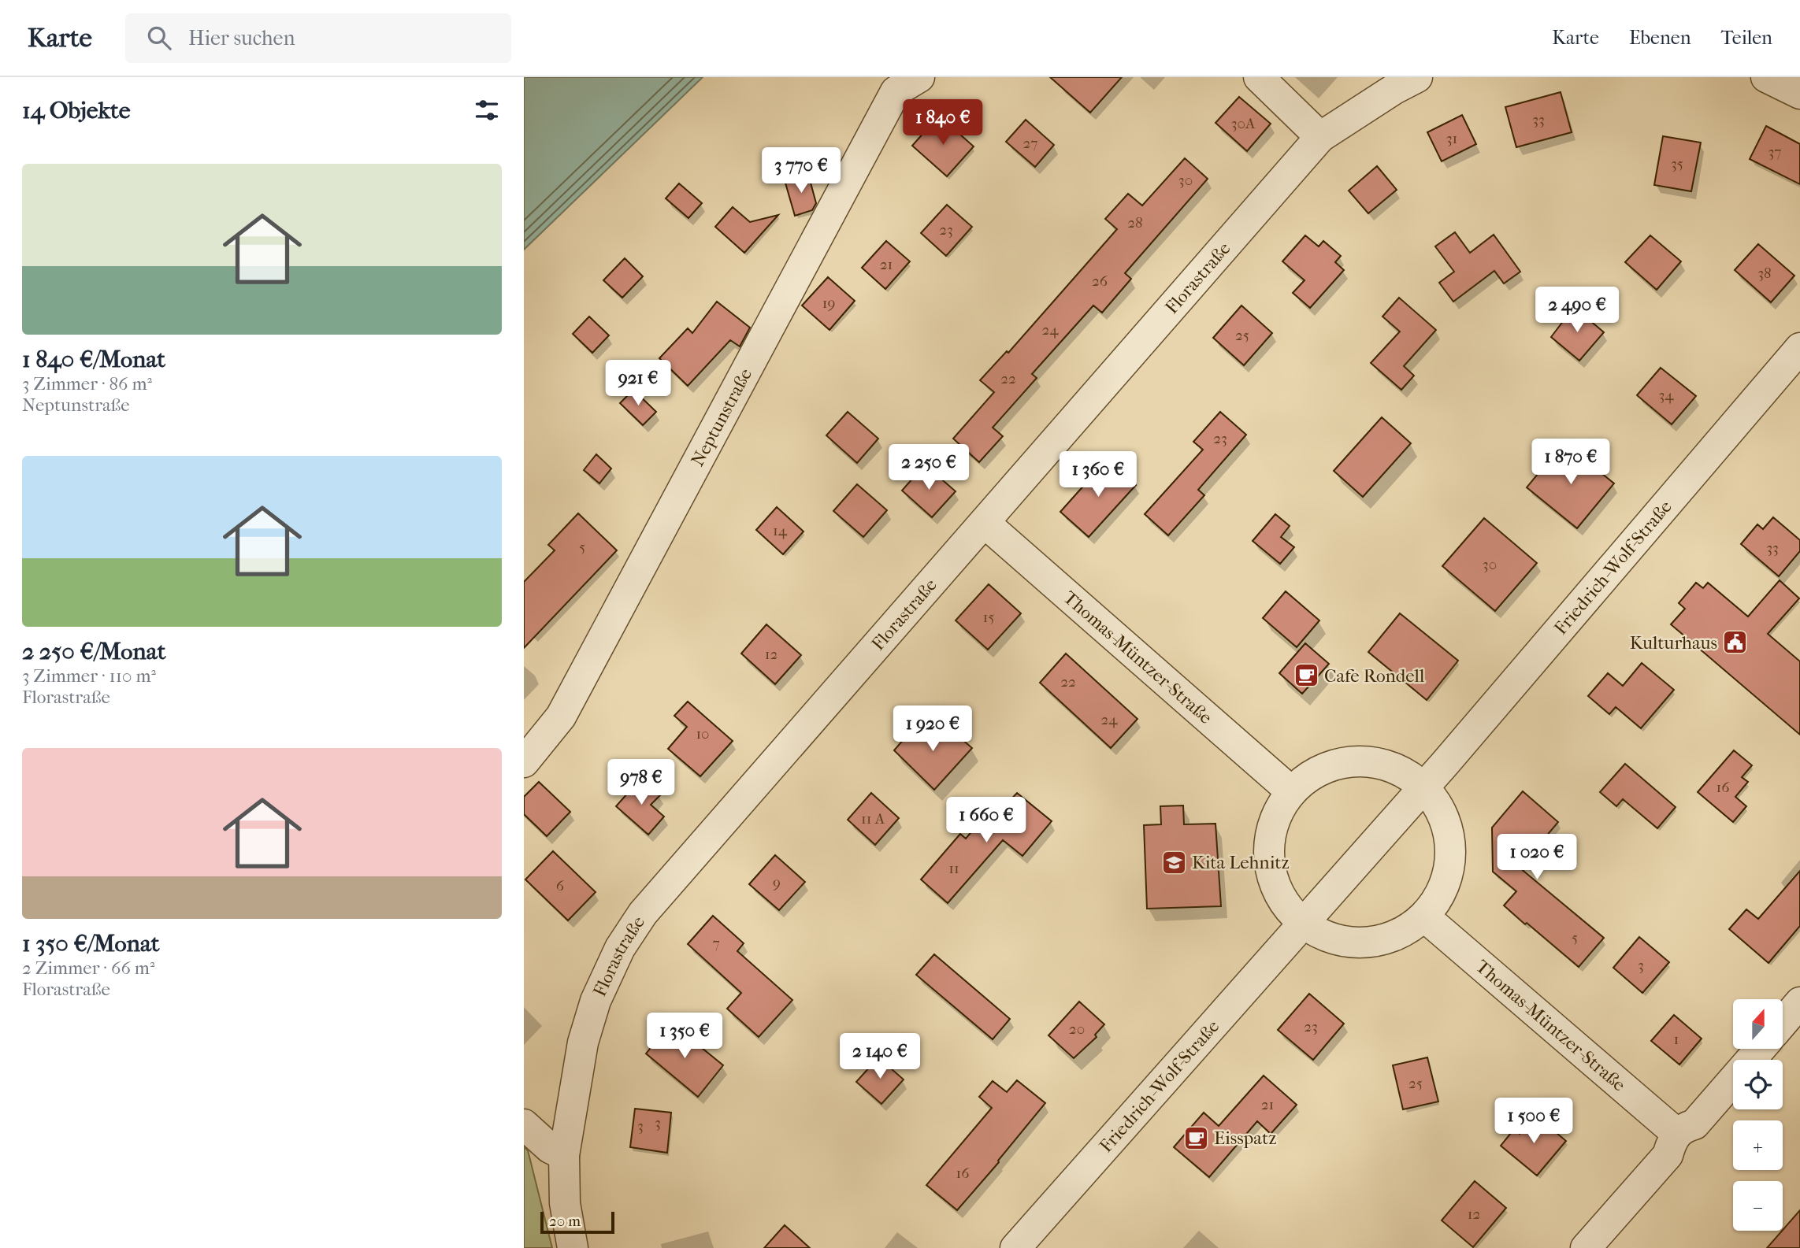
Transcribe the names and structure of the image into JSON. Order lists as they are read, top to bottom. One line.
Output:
{"streets":{"street":["Florastraße","Neptunstraße","Friedrich-Wolf-Straße","Thomas-Müntzer-Straße"]},"crossings":[["Florastraße","Thomas-Müntzer-Straße"]],"places":{"public building":["Kulturhaus"],"cafe":["Cafe Rondell","Eisspatz"],"school or university":["Kita Lehnitz"]},"house_numbers":["33","30A","31","27","37","35","30","28","23","21","38","26","19","24","25","22","34","23","14","5","33","30","15","12","22","24","10","16","11 A","11","9","6","5","7","3","23","20","1","25","21","3","3","16","12"],"scale_bar":"20 m","north":"top","page":{"header":"Karte","search":"Hier suchen","nav":["Karte","Ebenen","Teilen"],"heading":"14 Objekte","price":["1 840 €","3 770 €","2 490 €","921 €","1 870 €","2 250 €","1 360 €","1 920 €","978 €","1 660 €","1 020 €","1 350 €","2 140 €","1 500 €"],"list":[{"name":"1 840 €/Monat","note":"3 Zimmer · 86 m² · Neptunstraße"},{"name":"2 250 €/Monat","note":"3 Zimmer · 110 m² · Florastraße"},{"name":"1 350 €/Monat","note":"2 Zimmer · 66 m² · Florastraße"}],"map_buttons":["+","−"],"scale":"20 m"}}
